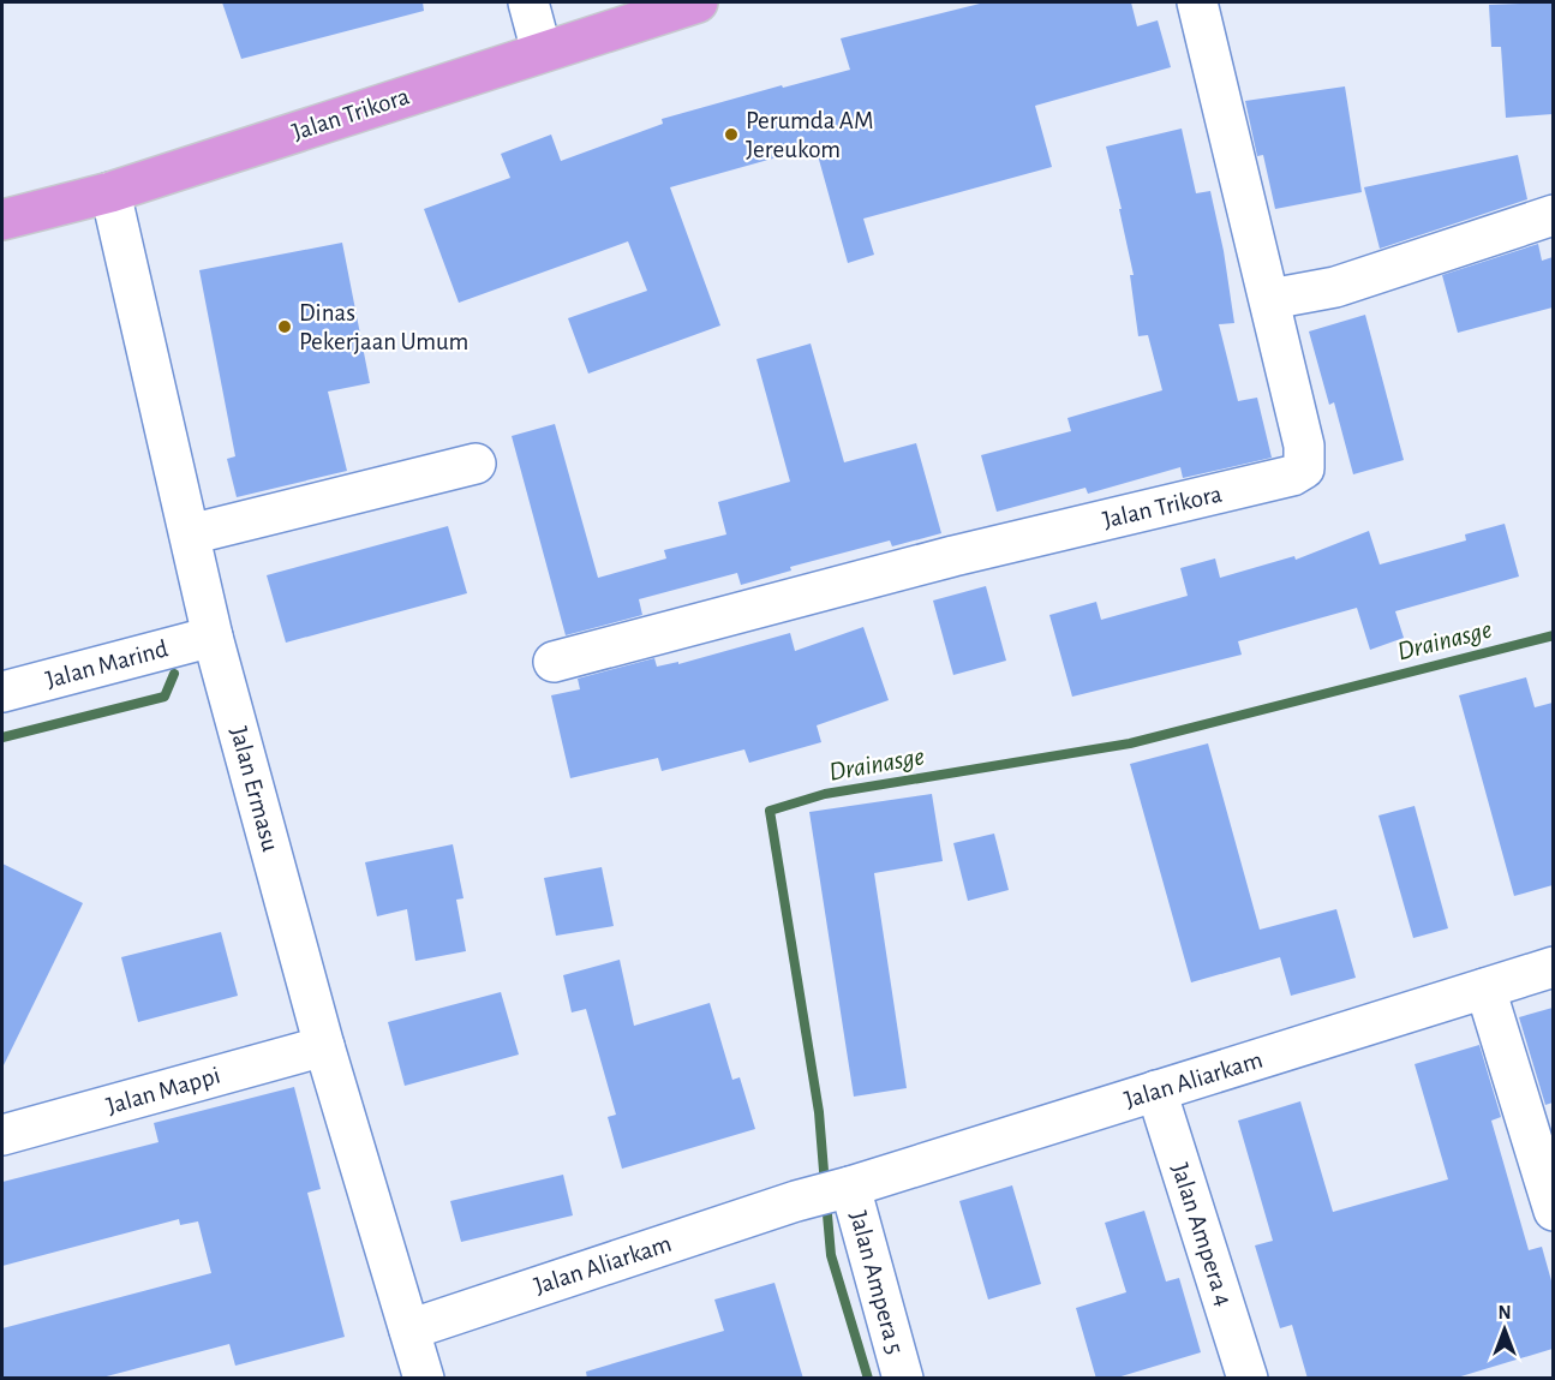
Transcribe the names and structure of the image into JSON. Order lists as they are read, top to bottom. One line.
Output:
{"streets":{"highway":["Jalan Trikora"],"street":["Jalan Marind","Jalan Ermasu","Jalan Aliarkam","Jalan Mappi","Jalan Ampera 4","Jalan Ampera 5"]},"crossings":[["Jalan Trikora","Jalan Ermasu"],["Jalan Marind","Jalan Ermasu"],["Jalan Ermasu","Jalan Aliarkam"],["Jalan Ermasu","Jalan Mappi"],["Jalan Aliarkam","Jalan Ampera 4"],["Jalan Aliarkam","Jalan Ampera 5"]],"water":["Drainasge"],"places":["Perumda AM Jereukom","Dinas Pekerjaan Umum"],"north":"top"}
